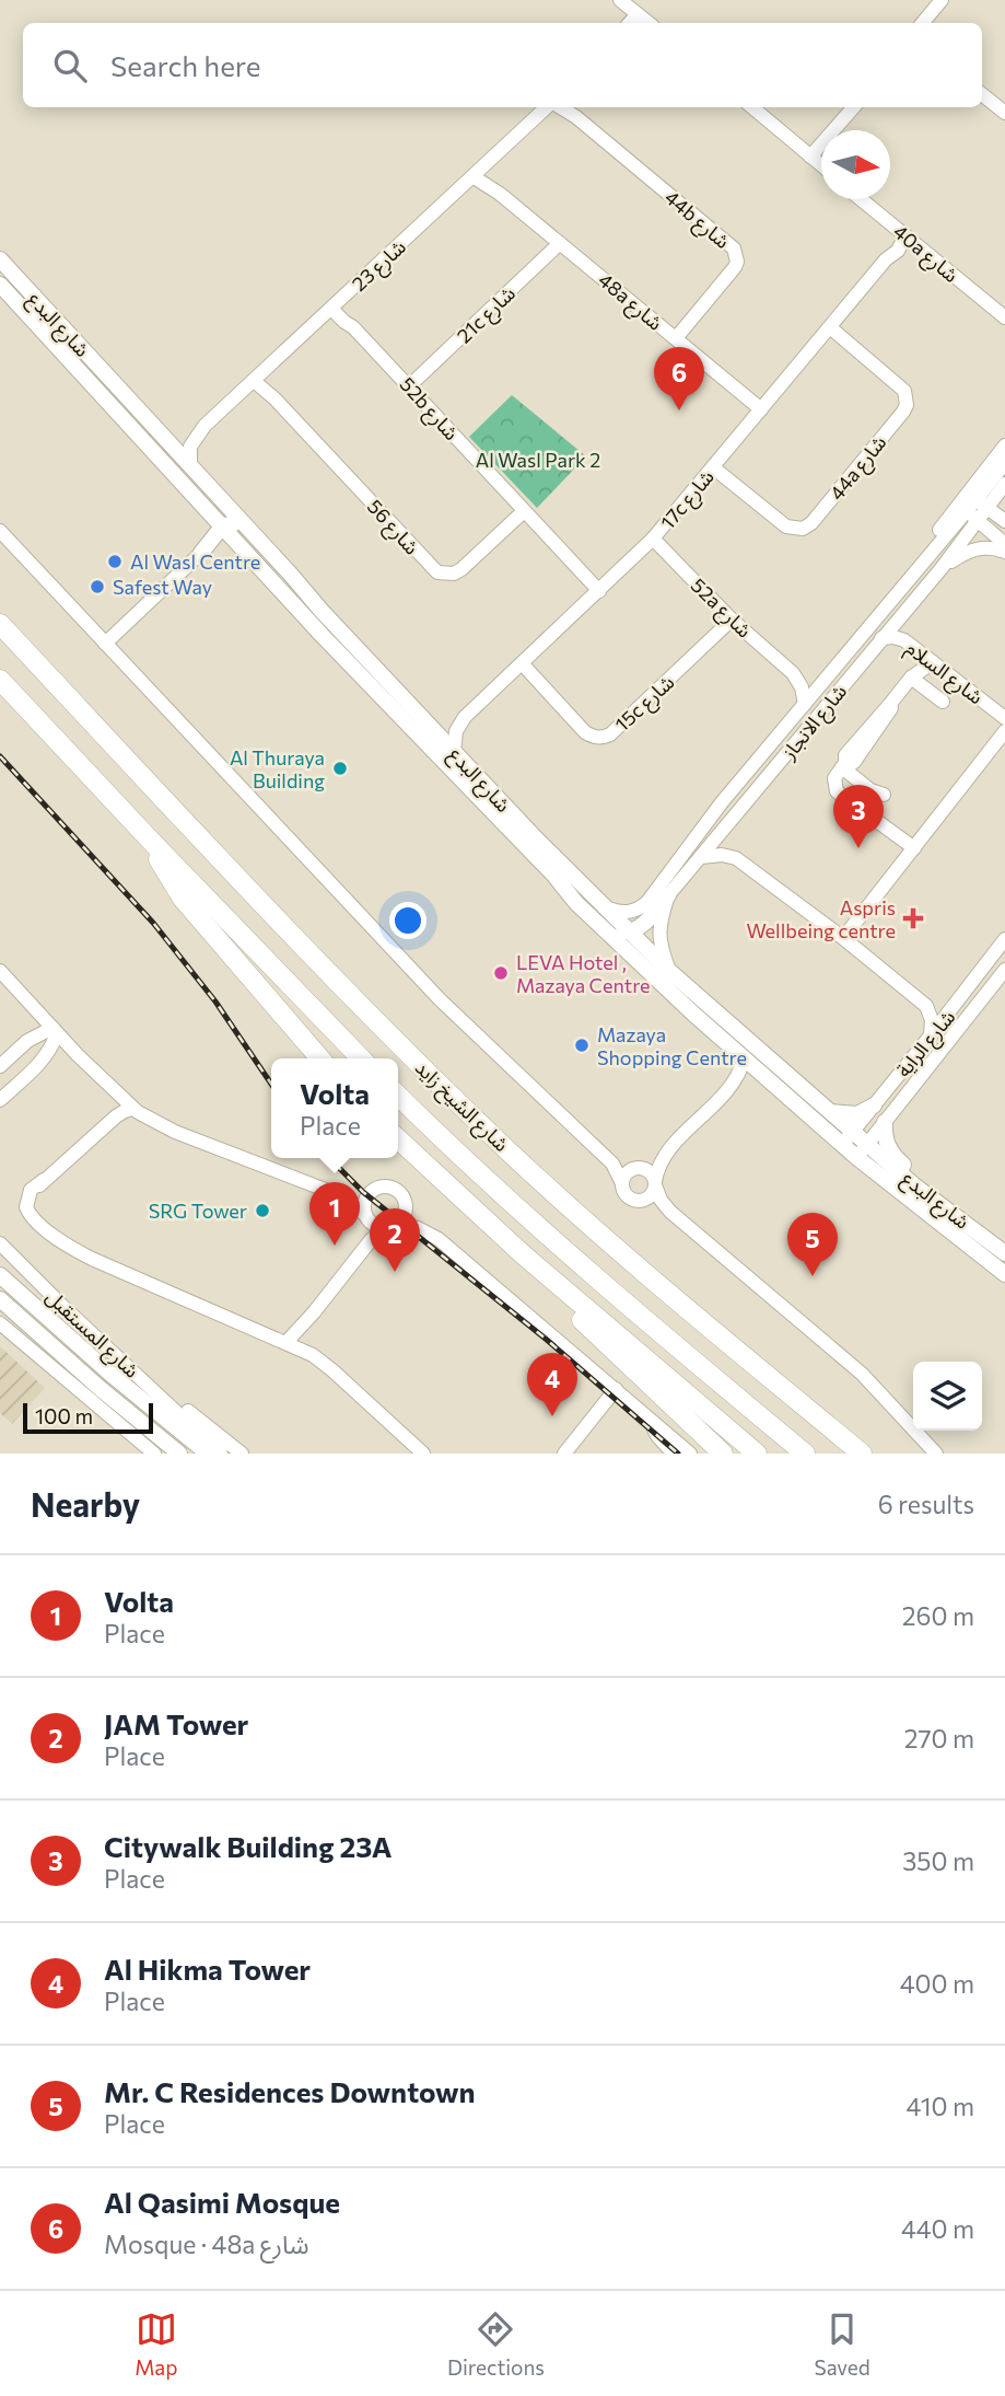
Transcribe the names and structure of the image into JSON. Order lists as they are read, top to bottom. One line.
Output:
{"streets":{"highway":["شارع الشيخ زايد"],"main road":["شارع البدع","شارع المستقبل"],"street":["44b شارع","40a شارع","شارع 23","48a شارع","21c شارع","52b شارع","44a شارع","17c شارع","شارع 56","52a شارع","شارع السلام","15c شارع","شارع الانجاز","شارع الراية"]},"crossings":[["44b شارع","48a شارع"],["40a شارع","17c شارع"],["شارع 23","48a شارع"],["شارع 23","شارع البدع"],["شارع 23","52b شارع"],["شارع 23","شارع 56"],["48a شارع","21c شارع"],["48a شارع","17c شارع"],["21c شارع","52b شارع"],["شارع البدع","17c شارع"],["شارع البدع","شارع الانجاز"],["شارع البدع","شارع الراية"],["52b شارع","17c شارع"],["52b شارع","شارع 56"],["44a شارع","17c شارع"],["17c شارع","52a شارع"],["17c شارع","15c شارع"],["52a شارع","15c شارع"],["52a شارع","شارع الانجاز"],["شارع السلام","شارع الانجاز"]],"parks":["Al Wasl Park 2"],"places":{"other":["Al Wasl Centre","Safest Way","Al Thuraya Building","LEVA Hotel , Mazaya Centre","Mazaya Shopping Centre","SRG Tower"],"health":["Aspris Wellbeing centre"]},"scale_bar":"100 m","north":"right","page":{"search":"Search here","pins":["6","3","1","2","5","4"],"popup":["Volta","Place"],"scale":"100 m","heading":["Nearby","6 results"],"list":[{"mark":"1","name":"Volta","note":"Place","value":"260 m"},{"mark":"2","name":"JAM Tower","note":"Place","value":"270 m"},{"mark":"3","name":"Citywalk Building 23A","note":"Place","value":"350 m"},{"mark":"4","name":"Al Hikma Tower","note":"Place","value":"400 m"},{"mark":"5","name":"Mr. C Residences Downtown","note":"Place","value":"410 m"},{"mark":"6","name":"Al Qasimi Mosque","note":"Mosque · 48a شارع","value":"440 m"}],"nav":["Map","Directions","Saved"]}}
